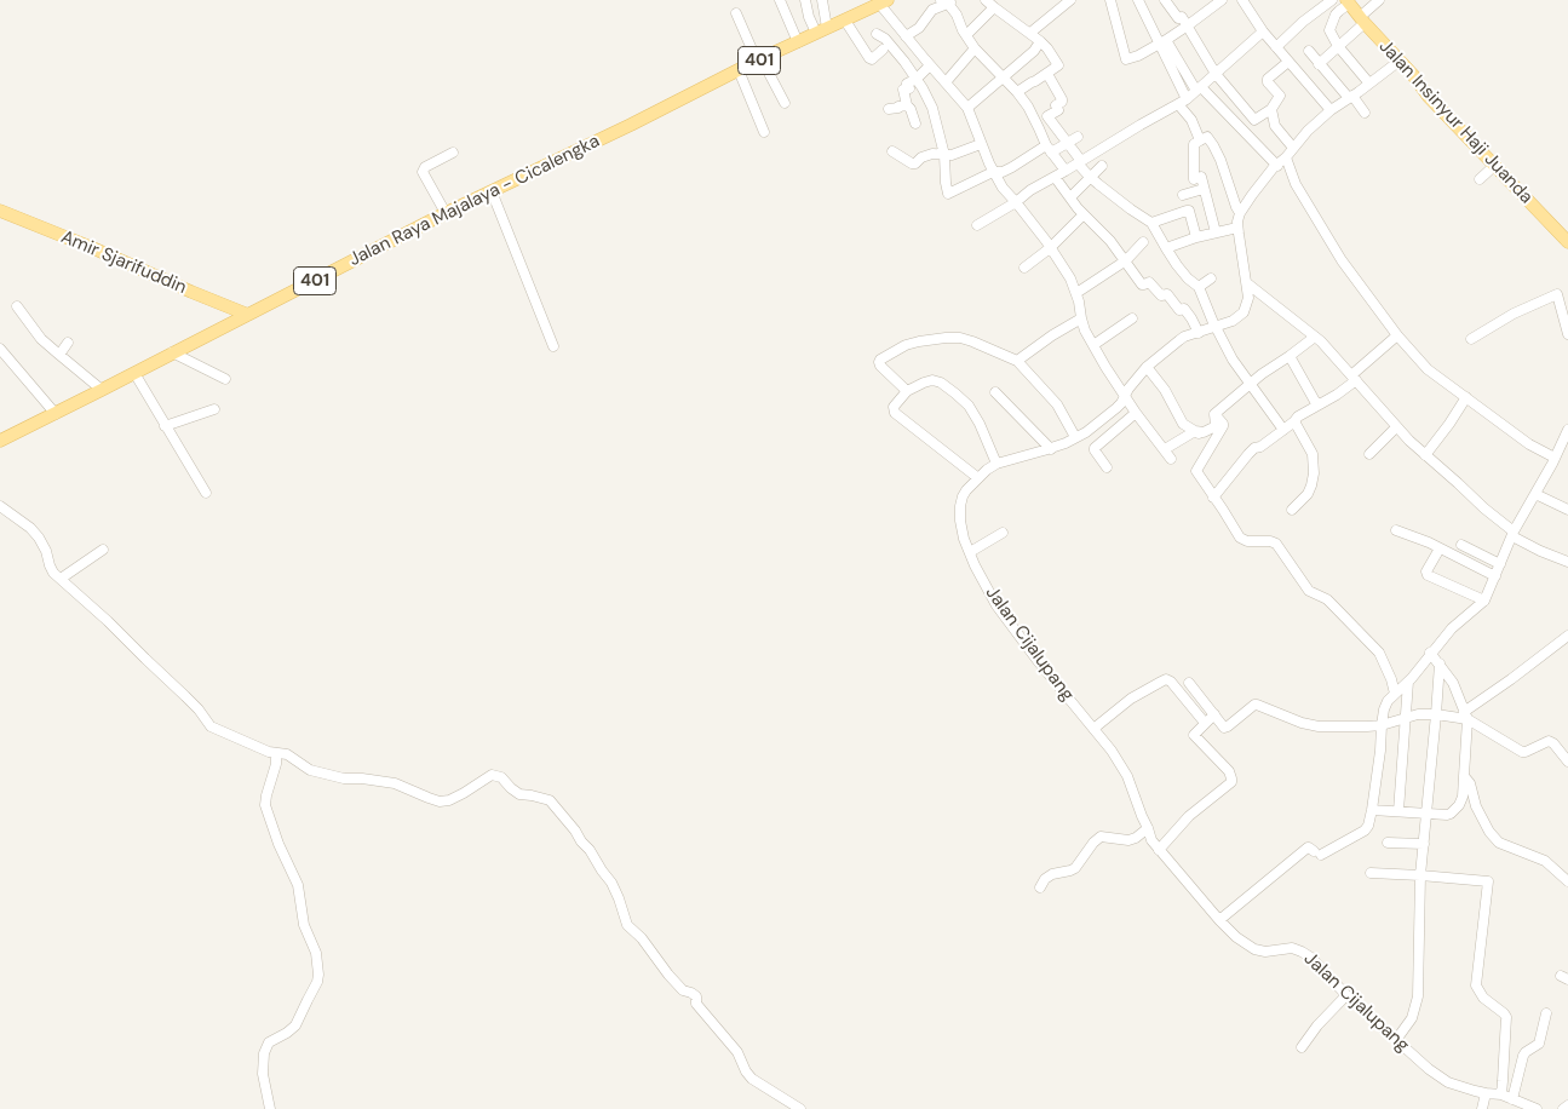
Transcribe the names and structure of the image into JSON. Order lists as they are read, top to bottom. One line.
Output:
{"streets":{"main road":["401","Jalan Insinyur Haji Juanda","Jalan Raya Majalaya - Cicalengka","Amir Sjarifuddin"],"street":["Jalan Cijalupang"]},"crossings":[["Jalan Raya Majalaya - Cicalengka","Amir Sjarifuddin"]]}
